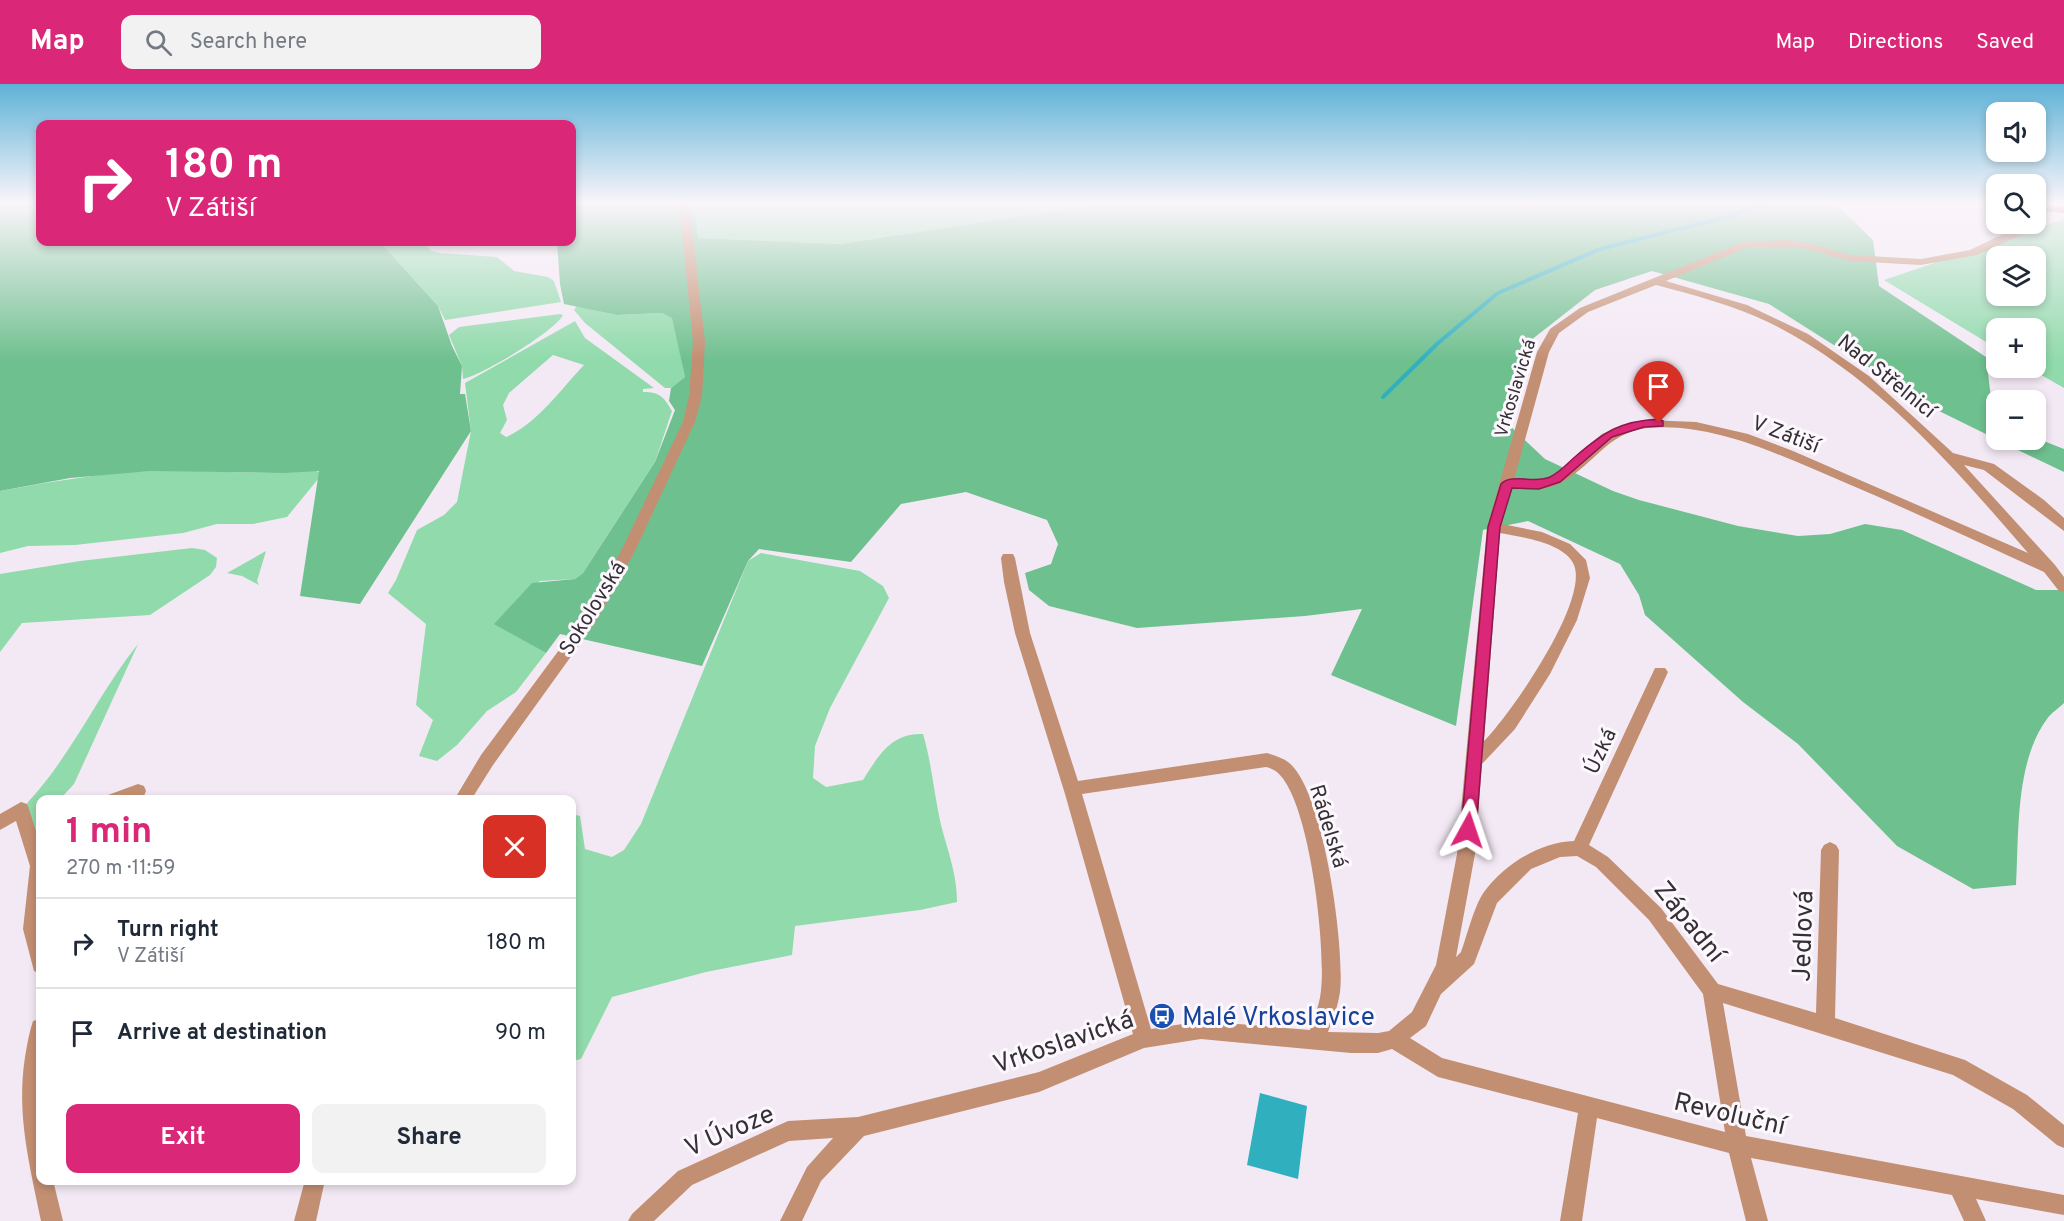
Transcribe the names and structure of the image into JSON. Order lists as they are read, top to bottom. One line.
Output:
{"streets":{"street":["Nad Střelnicí","Vrkoslavická","V Zátiší","Sokolovská","Úzká","Rádelská","Západní","Jedlová","Revoluční","V Úvoze"]},"crossings":[["Nad Střelnicí","Vrkoslavická"],["Nad Střelnicí","V Zátiší"],["Vrkoslavická","V Zátiší"],["Vrkoslavická","Rádelská"],["Vrkoslavická","Revoluční"],["Vrkoslavická","V Úvoze"],["Úzká","Západní"],["Západní","Jedlová"]],"places":{"bus stop":["Malé Vrkoslavice"]},"page":{"header":"Map","search":"Search here","nav":["Map","Directions","Saved"],"map_buttons":["+","−"],"turn":["180 m","V Zátiší"],"heading":["1 min","270 m · 11:59"],"list":[{"name":"Turn right","note":"V Zátiší","value":"180 m"},{"name":"Arrive at destination","value":"90 m"}],"buttons":["Exit","Share"]}}
